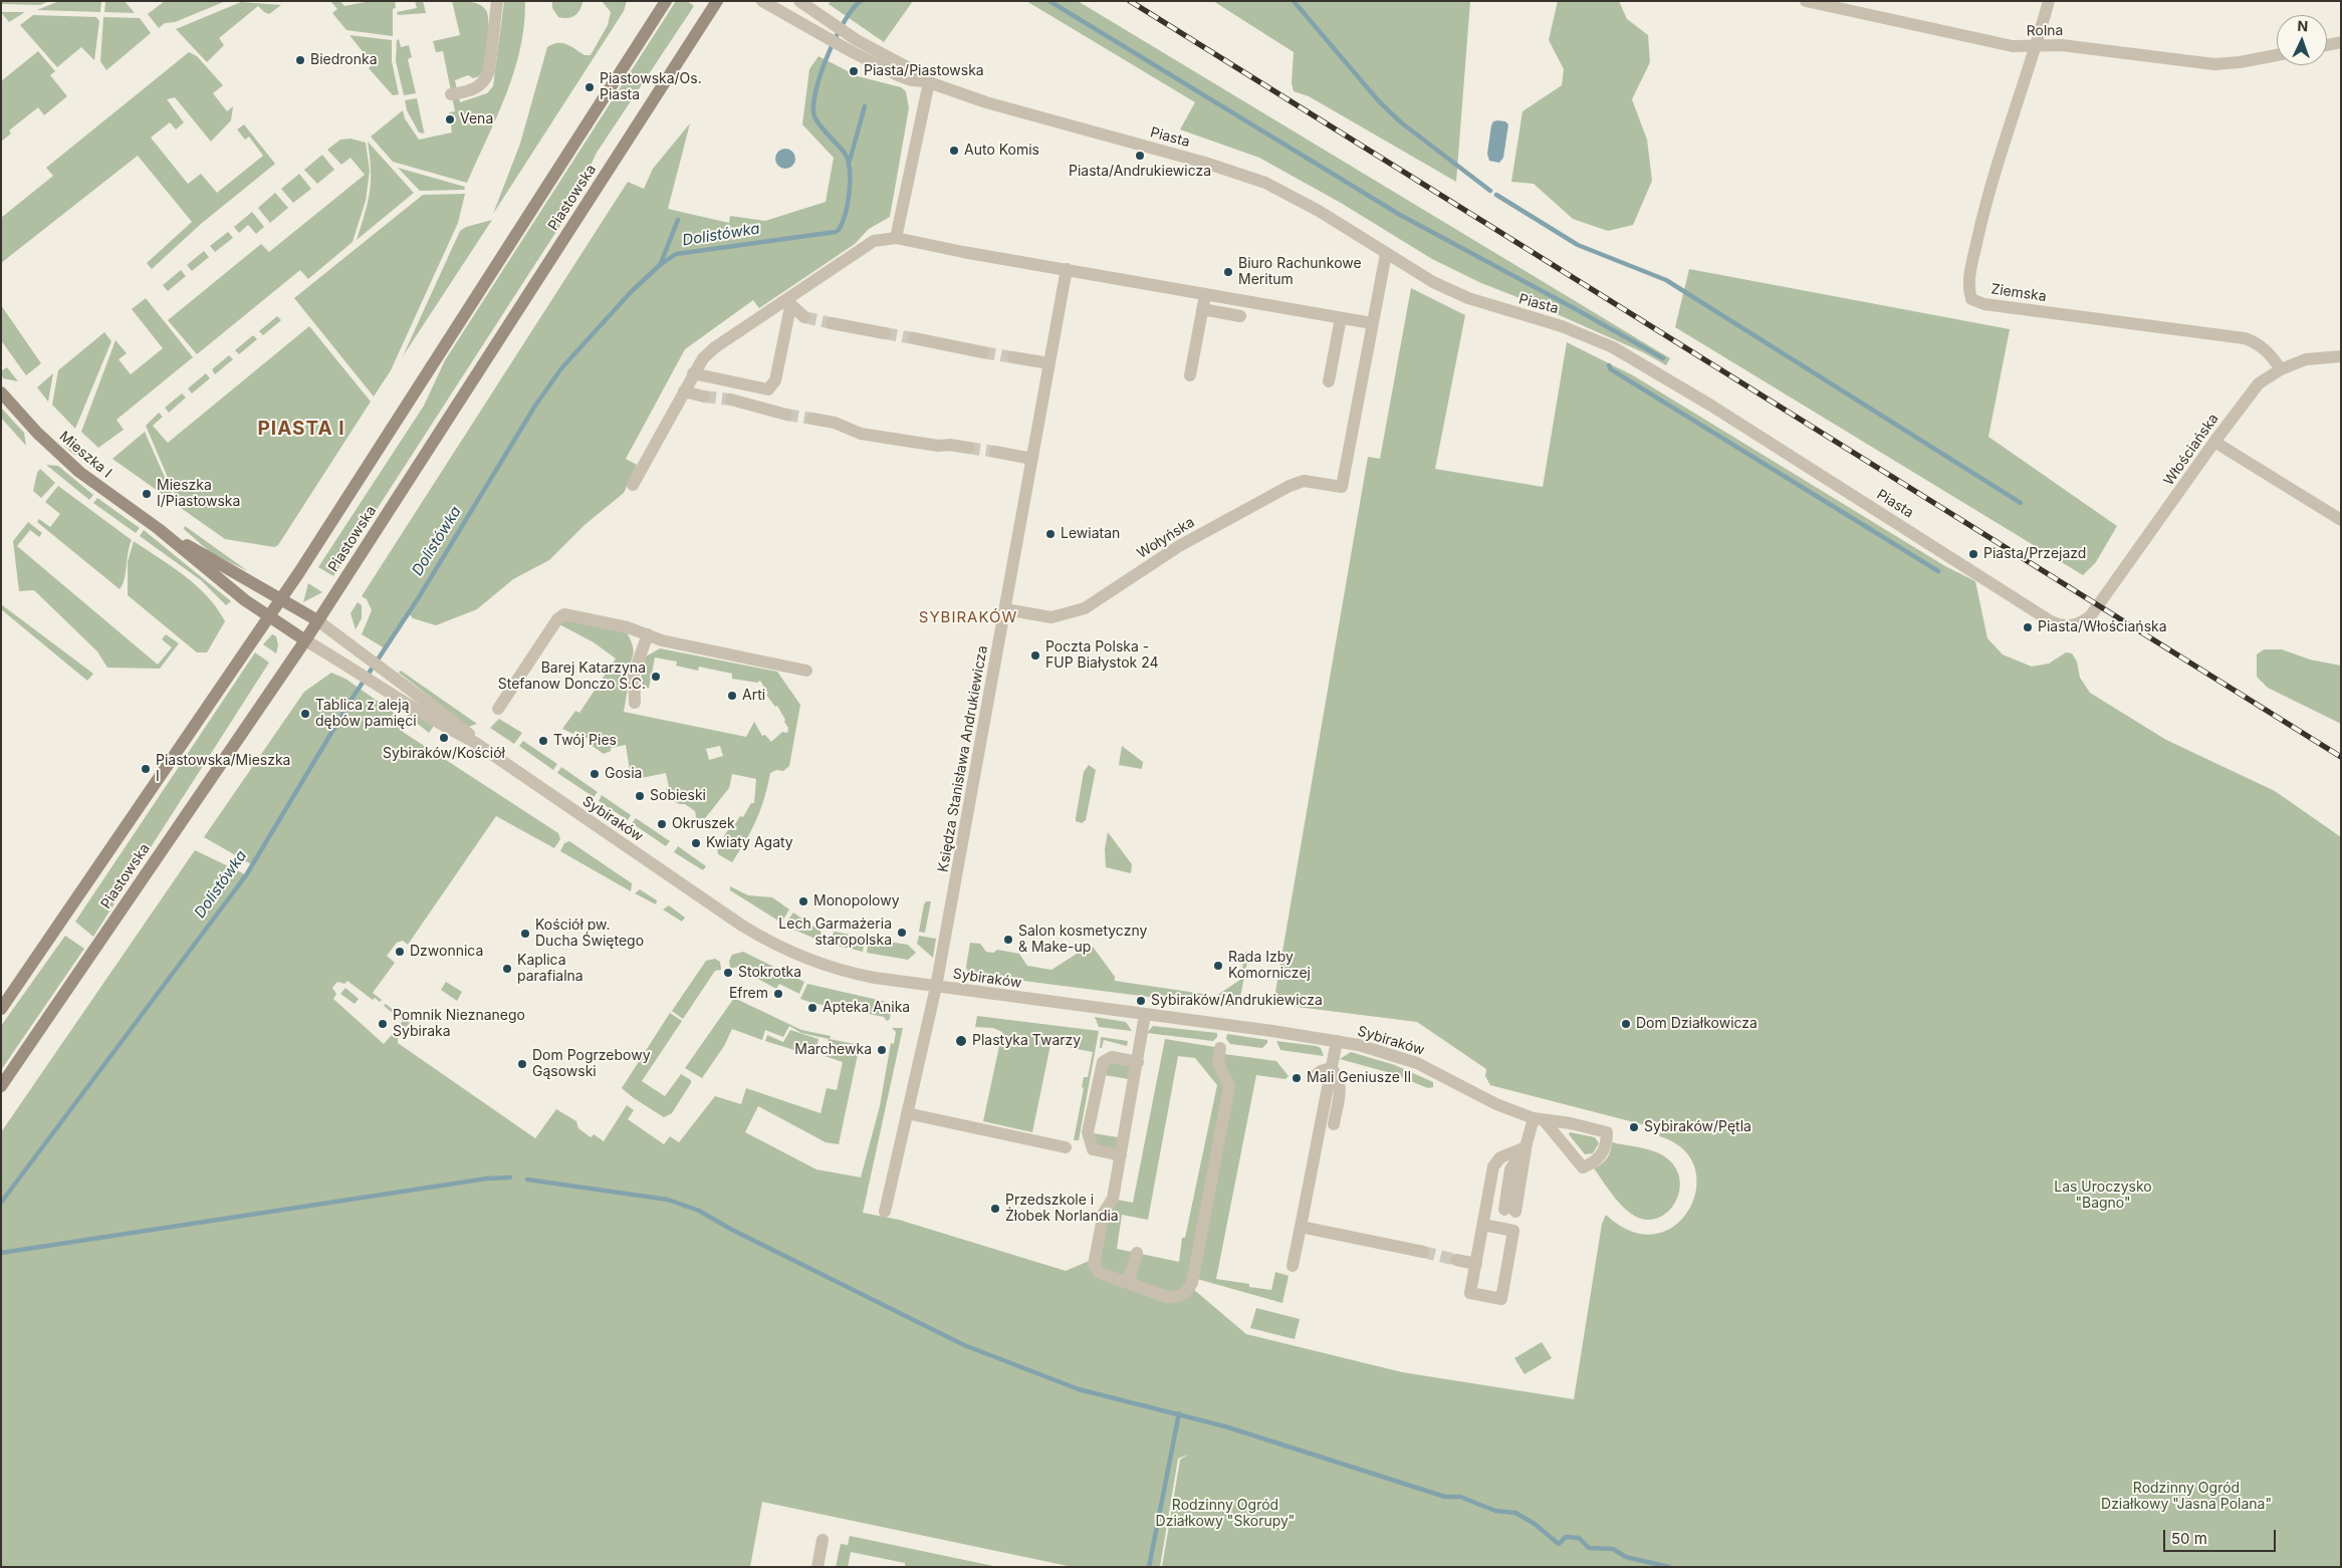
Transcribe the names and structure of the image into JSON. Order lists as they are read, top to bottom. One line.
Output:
{"streets":{"main road":["Piastowska","Mieszka I"],"street":["Rolna","Piasta","Ziemska","Włościańska","Wołyńska","Księdza Stanisława Andrukiewicza","Sybiraków"]},"crossings":[["Rolna","Ziemska"],["Piasta","Włościańska"],["Piastowska","Mieszka I"],["Piastowska","Sybiraków"],["Ziemska","Włościańska"],["Mieszka I","Sybiraków"],["Wołyńska","Księdza Stanisława Andrukiewicza"],["Księdza Stanisława Andrukiewicza","Sybiraków"]],"districts":["PIASTA I","SYBIRAKÓW"],"water":["Dolistówka"],"parks":["Las Uroczysko \"Bagno\"","Rodzinny Ogród Działkowy \"Jasna Polana\"","Rodzinny Ogród Działkowy \"Skorupy\""],"places":["Biedronka","Piasta/Piastowska","Piastowska/Os. Piasta","Vena","Auto Komis","Piasta/Andrukiewicza","Biuro Rachunkowe Meritum","Mieszka I/Piastowska","Lewiatan","Piasta/Przejazd","Piasta/Włościańska","Poczta Polska - FUP Białystok 24","Barej Katarzyna Stefanow Donczo S.C.","Arti","Tablica z aleją dębów pamięci","Sybiraków/Kościół","Twój Pies","Piastowska/Mieszka I","Gosia","Sobieski","Okruszek","Kwiaty Agaty","Monopolowy","Lech Garmażeria staropolska","Kościół pw. Ducha Świętego","Salon kosmetyczny & Make-up","Dzwonnica","Rada Izby Komorniczej","Kaplica parafialna","Stokrotka","Efrem","Sybiraków/Andrukiewicza","Apteka Anika","Pomnik Nieznanego Sybiraka","Dom Działkowicza","Plastyka Twarzy","Marchewka","Dom Pogrzebowy Gąsowski","Mali Geniusze II","Sybiraków/Pętla","Przedszkole i Żłobek Norlandia"],"scale_bar":"50 m","north":"top"}
